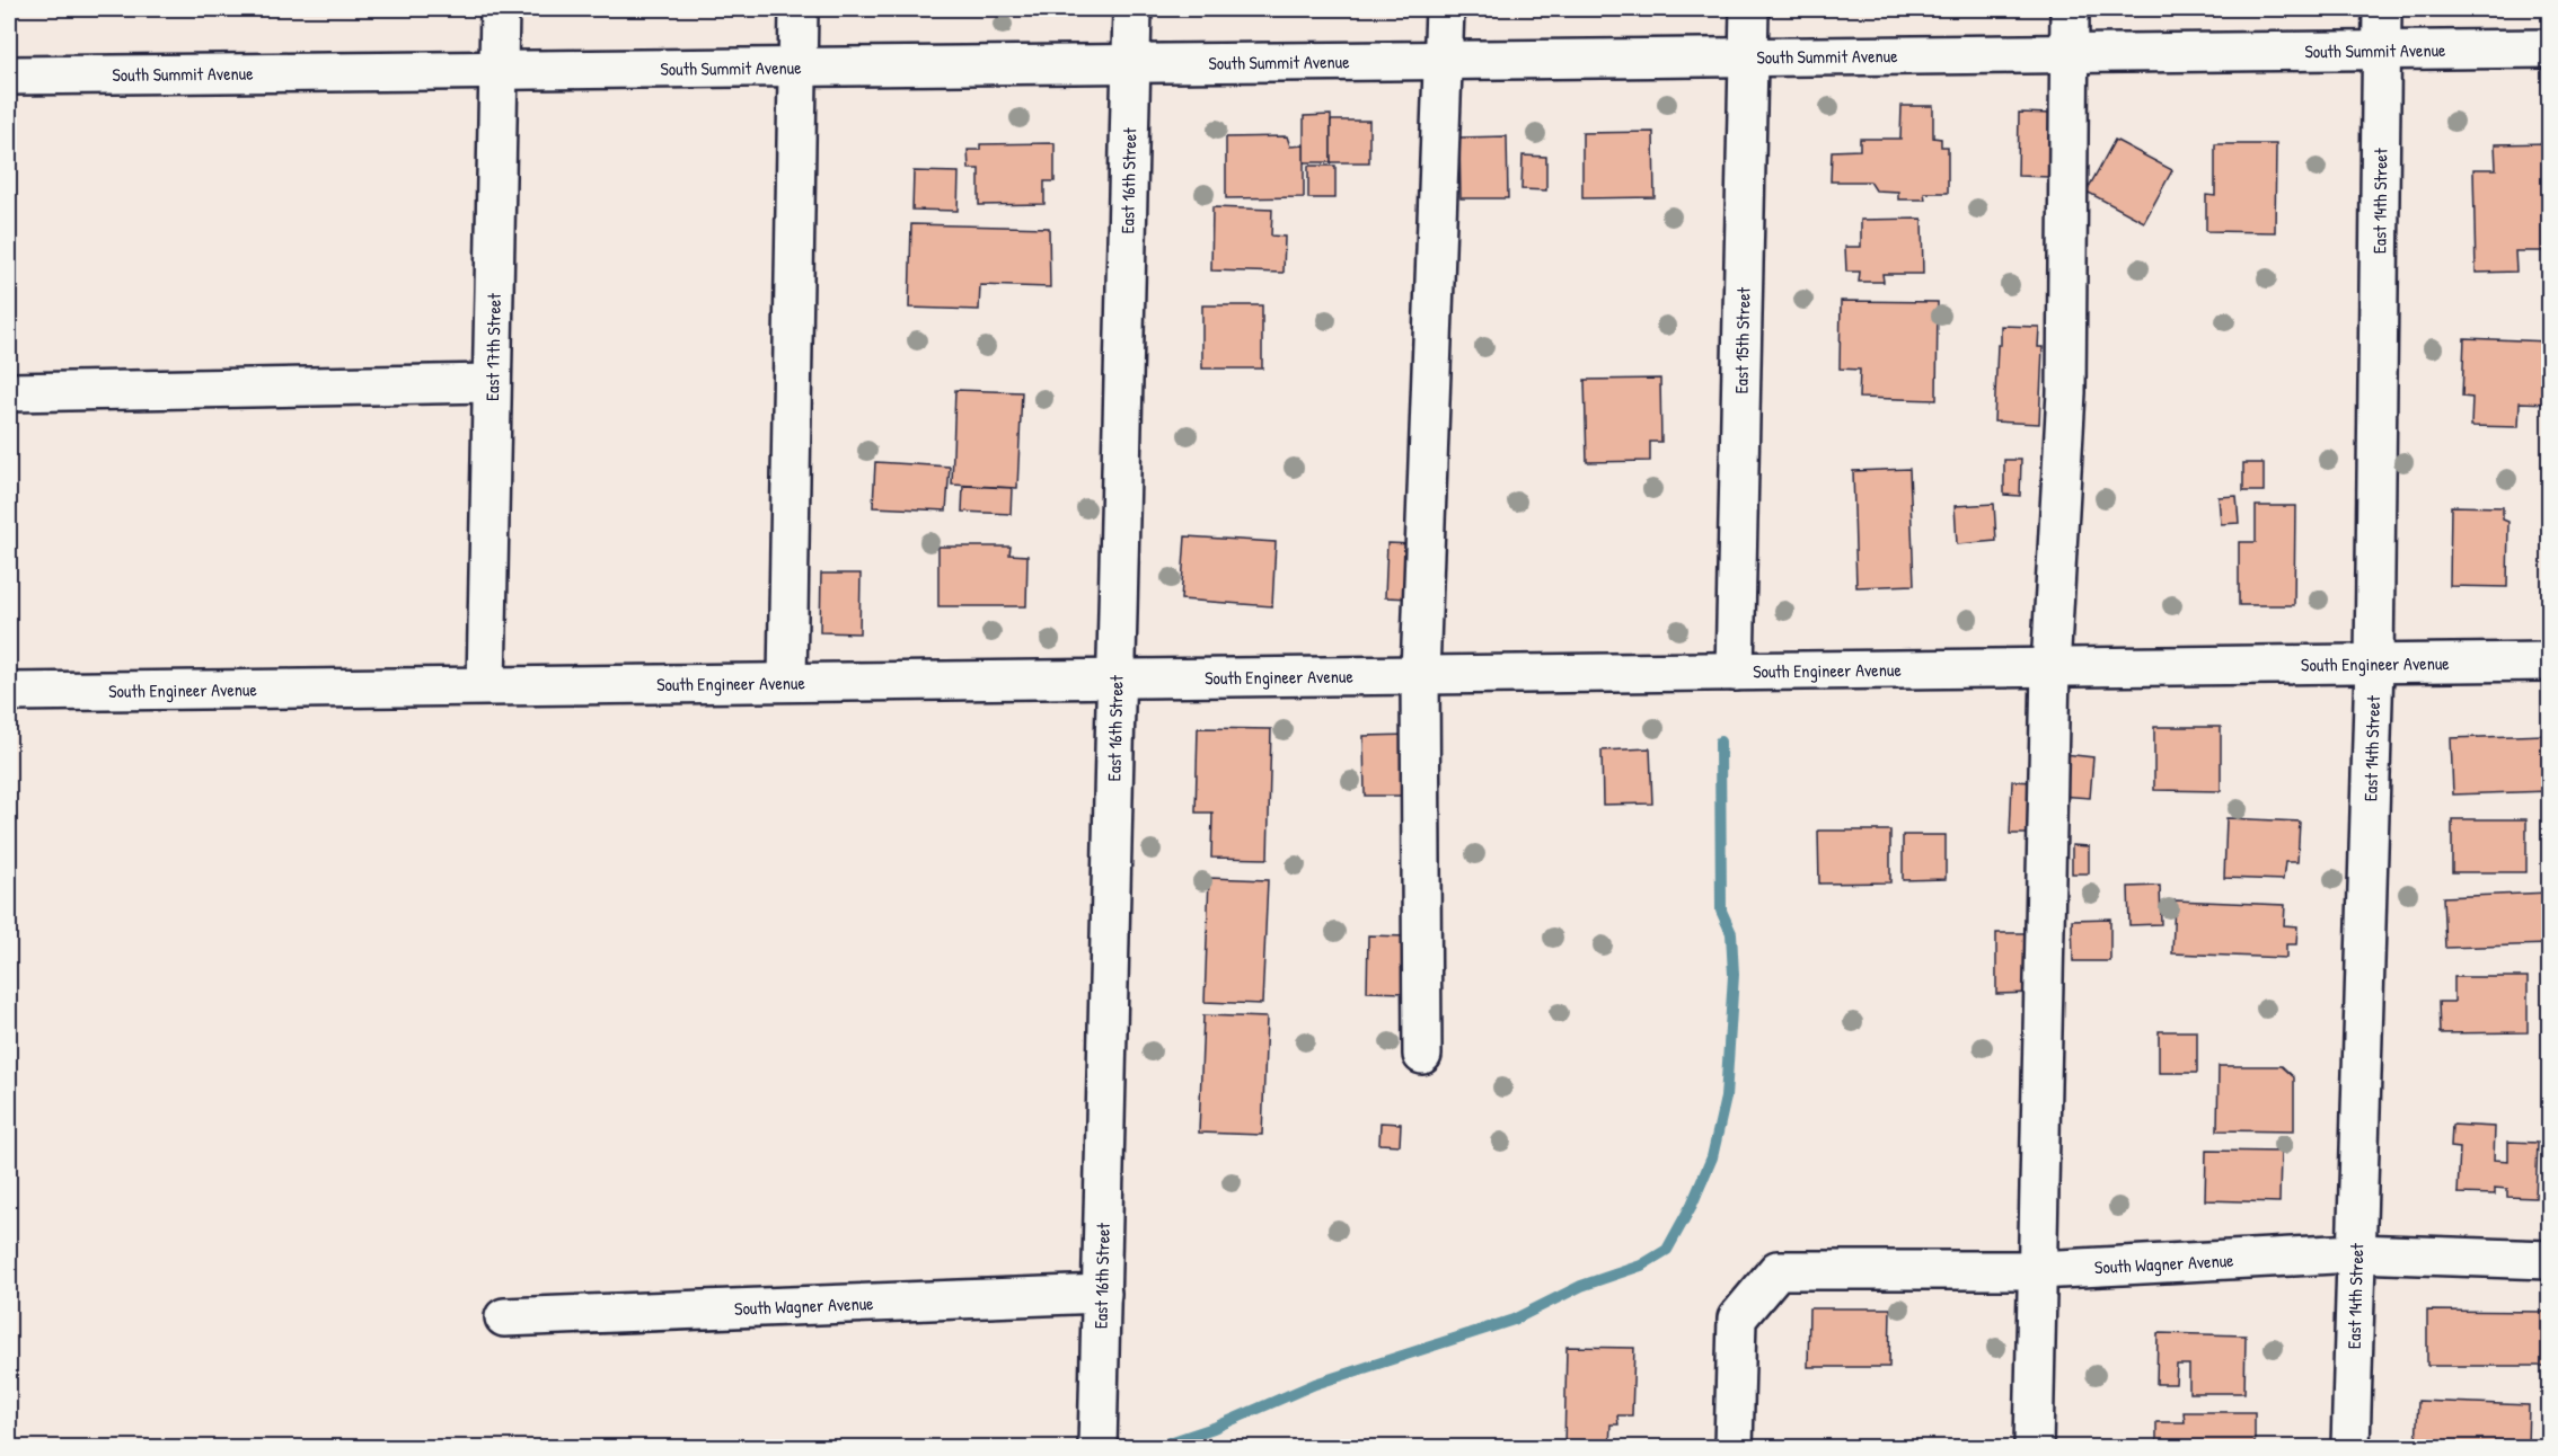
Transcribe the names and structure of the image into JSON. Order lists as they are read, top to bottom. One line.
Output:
{"streets":{"street":["South Summit Avenue","East 16th Street","East 14th Street","East 15th Street","East 17th Street","South Engineer Avenue","South Wagner Avenue"]},"crossings":[["South Summit Avenue","East 16th Street"],["South Summit Avenue","East 14th Street"],["South Summit Avenue","East 15th Street"],["South Summit Avenue","East 17th Street"],["East 16th Street","South Engineer Avenue"],["East 16th Street","South Wagner Avenue"],["East 14th Street","South Engineer Avenue"],["East 14th Street","South Wagner Avenue"],["East 15th Street","South Engineer Avenue"],["East 17th Street","South Engineer Avenue"]]}
